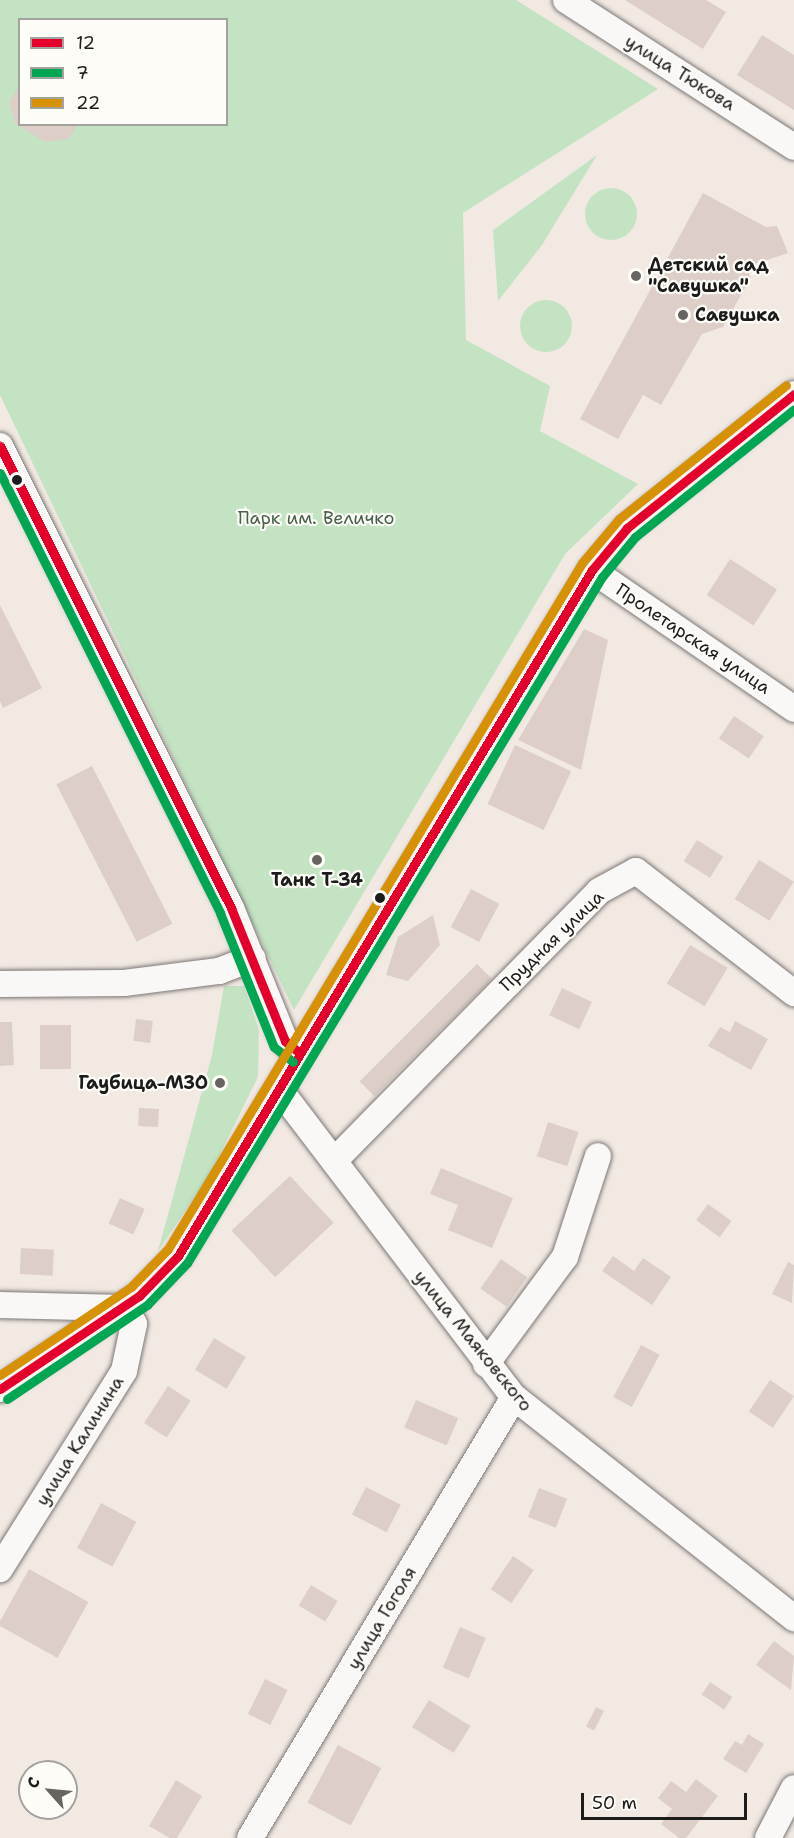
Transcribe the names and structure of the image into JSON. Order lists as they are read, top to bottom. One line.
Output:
{"streets":{"street":["улица Тюкова","Пролетарская улица","Прудная улица","улица Маяковского","улица Калинина","улица Гоголя"]},"crossings":[["Прудная улица","улица Маяковского"],["улица Маяковского","улица Гоголя"]],"parks":["Парк им. Величко"],"places":["Детский сад \"Савушка\"","Савушка","Танк Т-34","Гаубица-МЗО"],"lines":["transit line 22","transit line 12","transit line 7"],"legend":["12","7","22"],"scale_bar":"50 m","north":"top left"}
